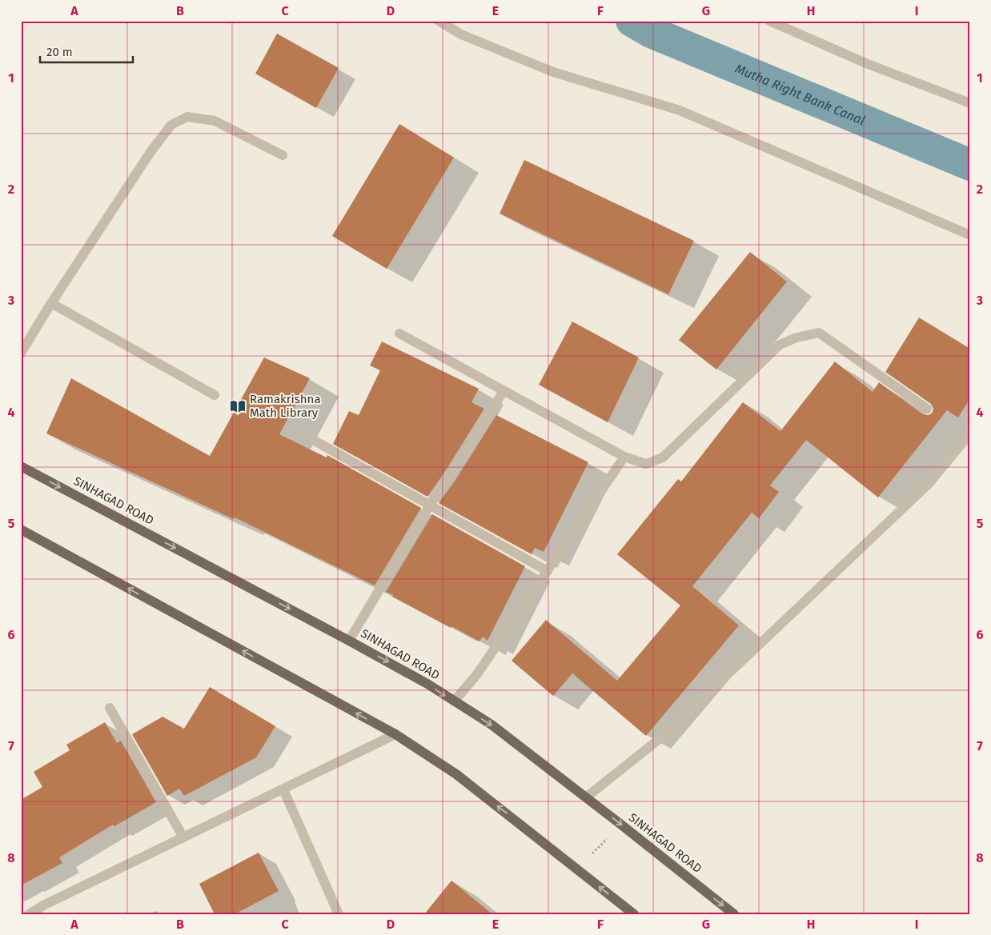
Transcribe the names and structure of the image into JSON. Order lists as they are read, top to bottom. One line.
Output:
{"streets":{"main road":["SINHAGAD ROAD"]},"water":["Mutha Right Bank Canal"],"places":{"library":["Ramakrishna Math Library"]},"scale_bar":"20 m","grid":{"columns":["A","B","C","D","E","F","G","H","I"],"rows":["1","2","3","4","5","6","7","8"]}}
